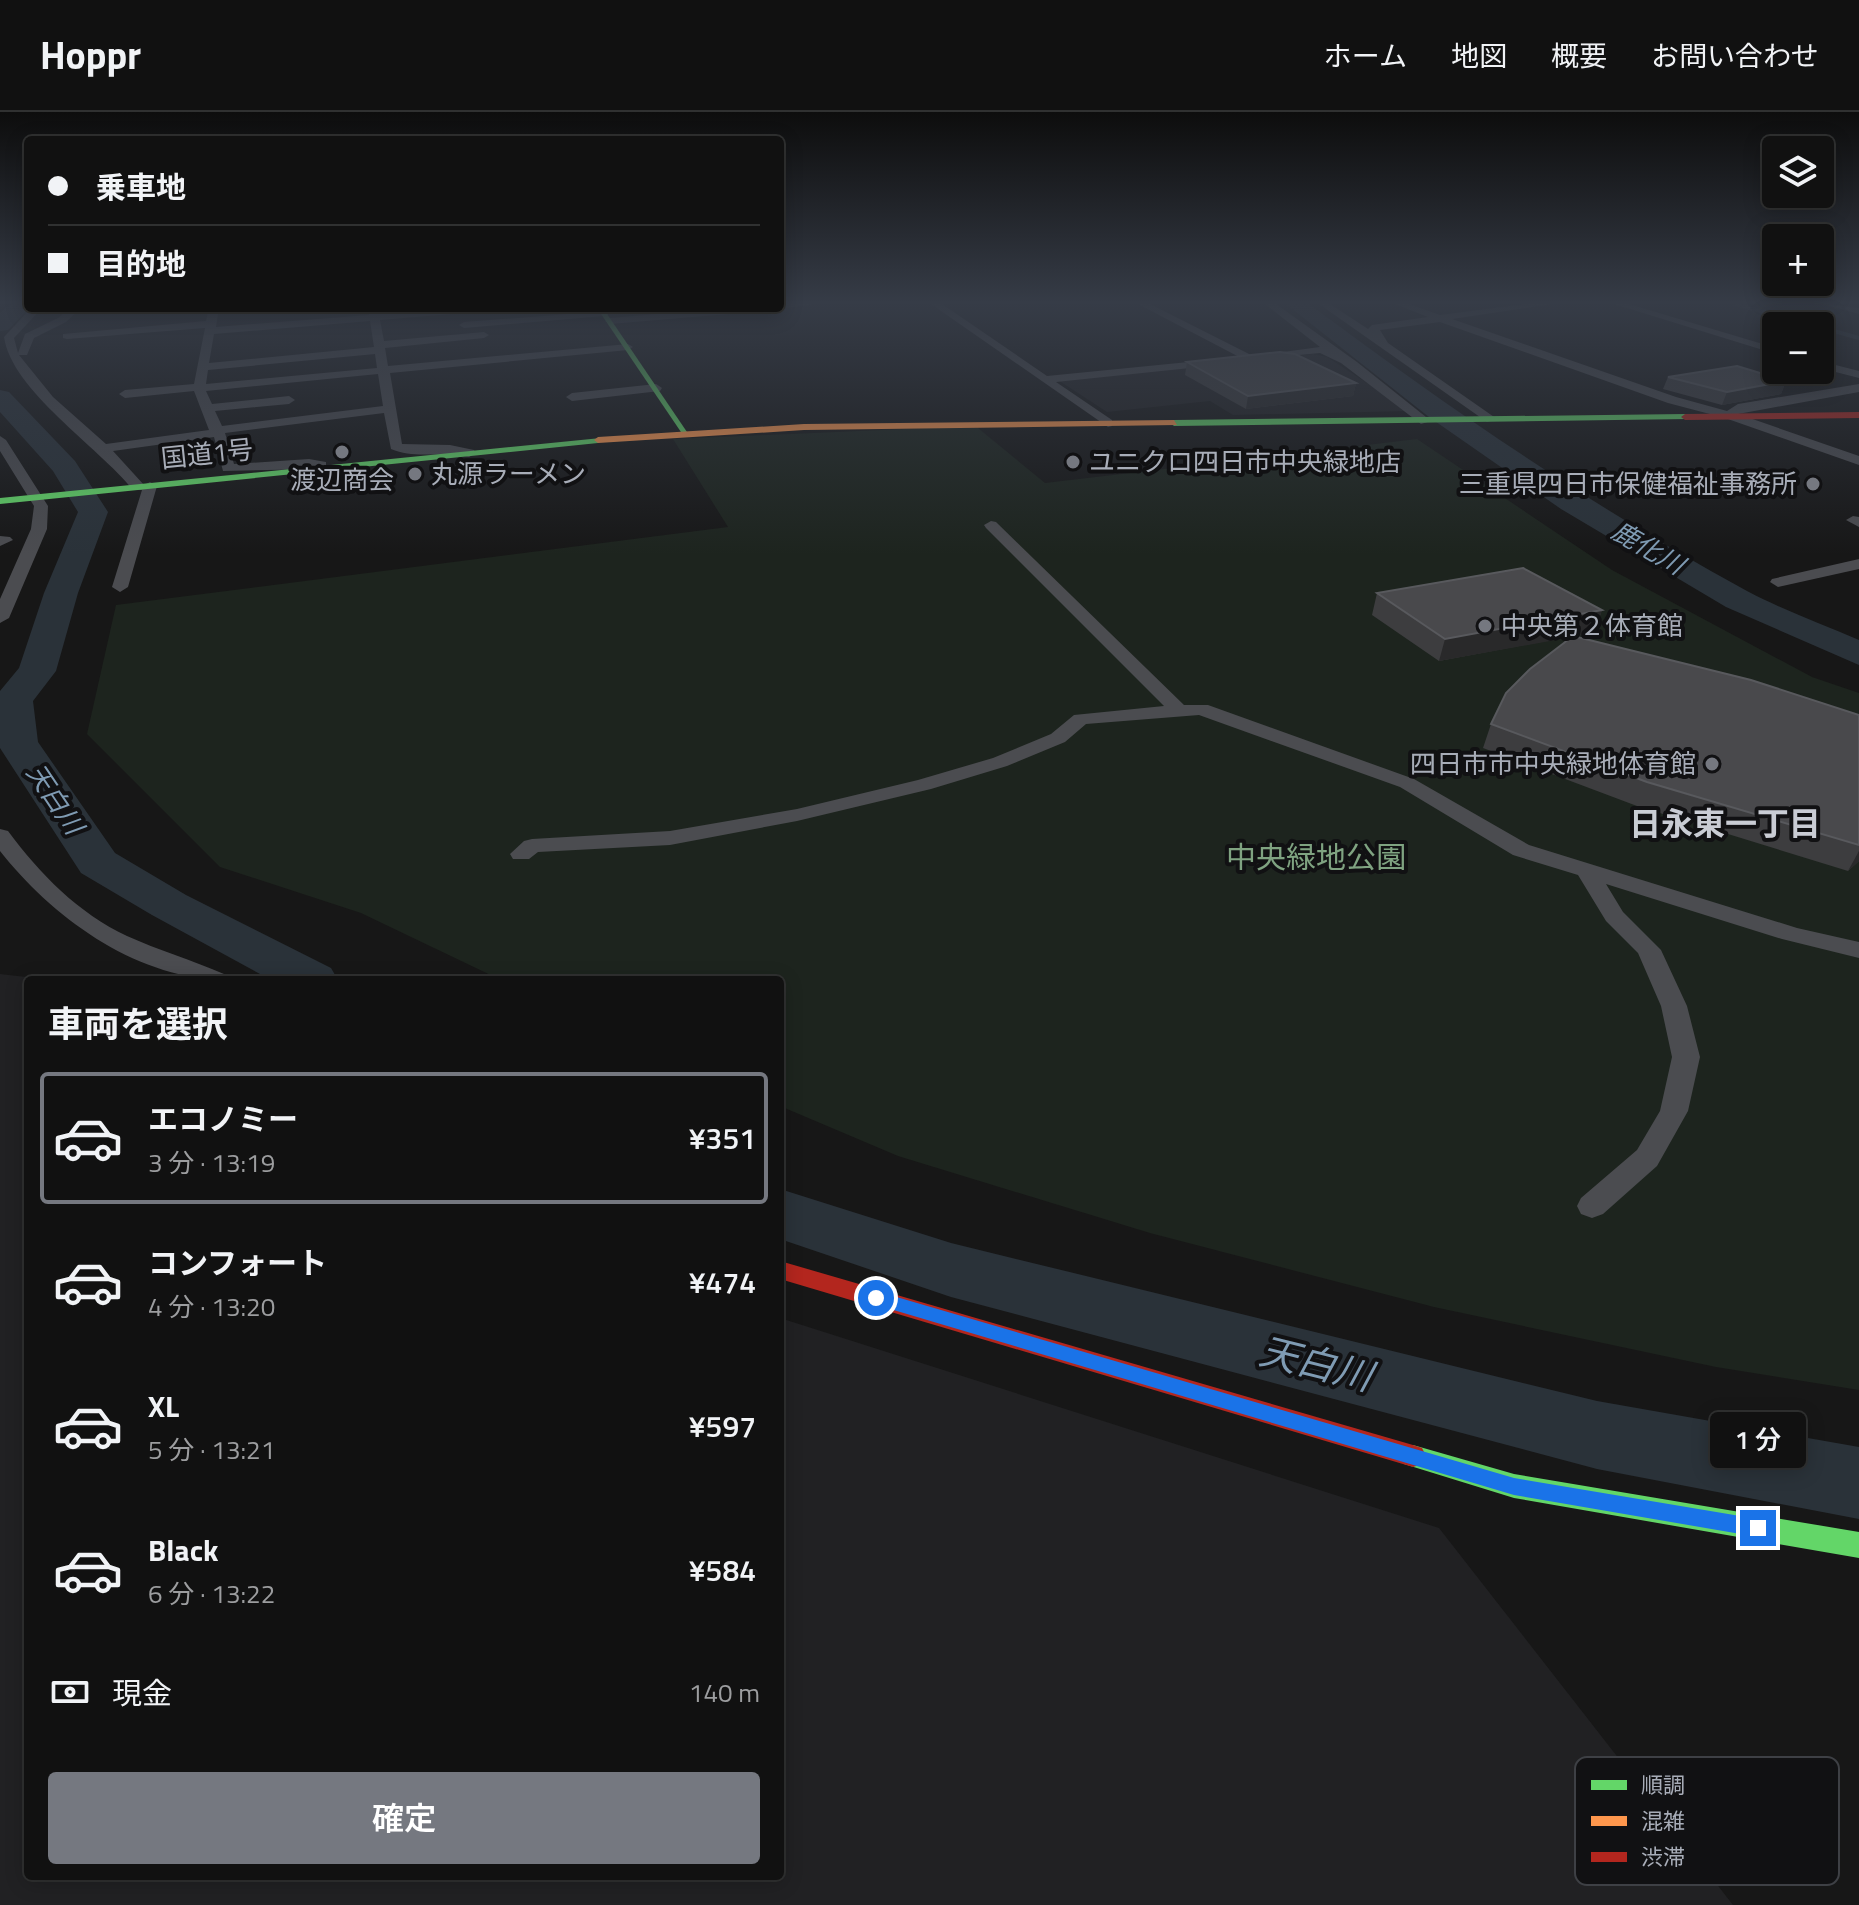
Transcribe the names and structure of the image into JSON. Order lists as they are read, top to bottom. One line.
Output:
{"streets":{"main road":["国道1号"]},"districts":["日永東一丁目"],"water":["鹿化川","天白川"],"parks":["中央緑地公園"],"places":["渡辺商会","ユニクロ四日市中央緑地店","丸源ラーメン","三重県四日市保健福祉事務所","中央第２体育館","四日市市中央緑地体育館"],"legend":["順調","混雑","渋滞"],"page":{"header":"Hoppr","nav":["ホーム","地図","概要","お問い合わせ"],"map_buttons":["+","−"],"banner":["乗車地","目的地"],"heading":"車両を選択","list":[{"name":"エコノミー","note":"3 分 · 13:19","value":"¥351"},{"name":"コンフォート","note":"4 分 · 13:20","value":"¥474"},{"name":"XL","note":"5 分 · 13:21","value":"¥597"},{"name":"Black","note":"6 分 · 13:22","value":"¥584"}],"bubble":"1 分","pay":["現金","140 m"],"buttons":"確定"}}
